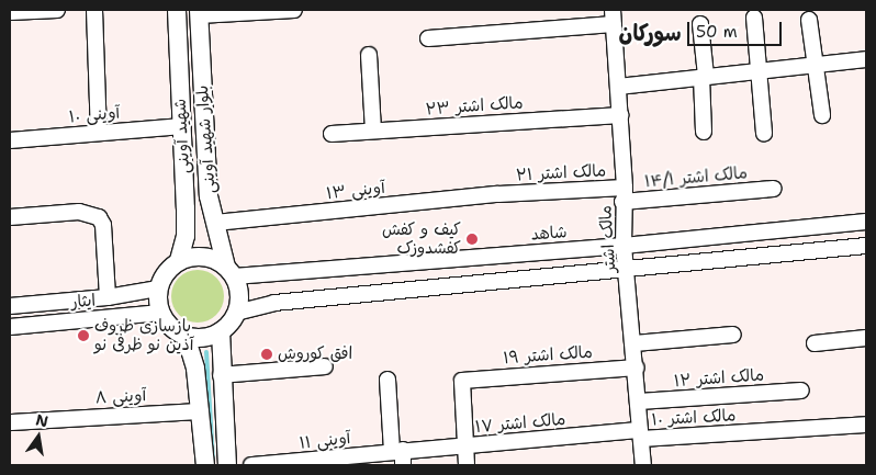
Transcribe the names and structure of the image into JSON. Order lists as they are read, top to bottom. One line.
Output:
{"streets":{"main road":["شهید آوینی","بلوار شهید آوینی"],"street":["مالک اشتر ۲۳","۱۰ آوینی","مالک اشتر ۲۱","مالک اشتر ۱۴/۱","آوینی ۱۳","شاهد","مالک اشتر","ایثار","مالک اشتر ۱۹","مالک اشتر ۱۲","۸ آوینی","مالک اشتر ۱۰","مالک اشتر ۱۷","۱۱ آوینی"]},"crossings":[["مالک اشتر ۲۳","مالک اشتر"],["۱۰ آوینی","شهید آوینی"],["شهید آوینی","بلوار شهید آوینی"],["شهید آوینی","شاهد"],["شهید آوینی","ایثار"],["بلوار شهید آوینی","آوینی ۱۳"],["بلوار شهید آوینی","شاهد"],["بلوار شهید آوینی","ایثار"],["مالک اشتر ۲۱","مالک اشتر ۱۴/۱"],["مالک اشتر ۲۱","آوینی ۱۳"],["مالک اشتر ۲۱","مالک اشتر"],["مالک اشتر ۱۴/۱","مالک اشتر"],["شاهد","مالک اشتر"],["شاهد","ایثار"],["مالک اشتر","مالک اشتر ۱۹"],["مالک اشتر","مالک اشتر ۱۲"],["مالک اشتر","مالک اشتر ۱۰"],["مالک اشتر","مالک اشتر ۱۷"],["مالک اشتر ۱۹","مالک اشتر ۱۷"],["مالک اشتر ۱۰","مالک اشتر ۱۷"],["مالک اشتر ۱۷","۱۱ آوینی"]],"districts":["سورکان"],"places":["کیف و کفش کفشدوزک","بازسازی ظروف آذین نو ظرفی نو","افق کوروش"],"scale_bar":"50 m","north":"top"}
